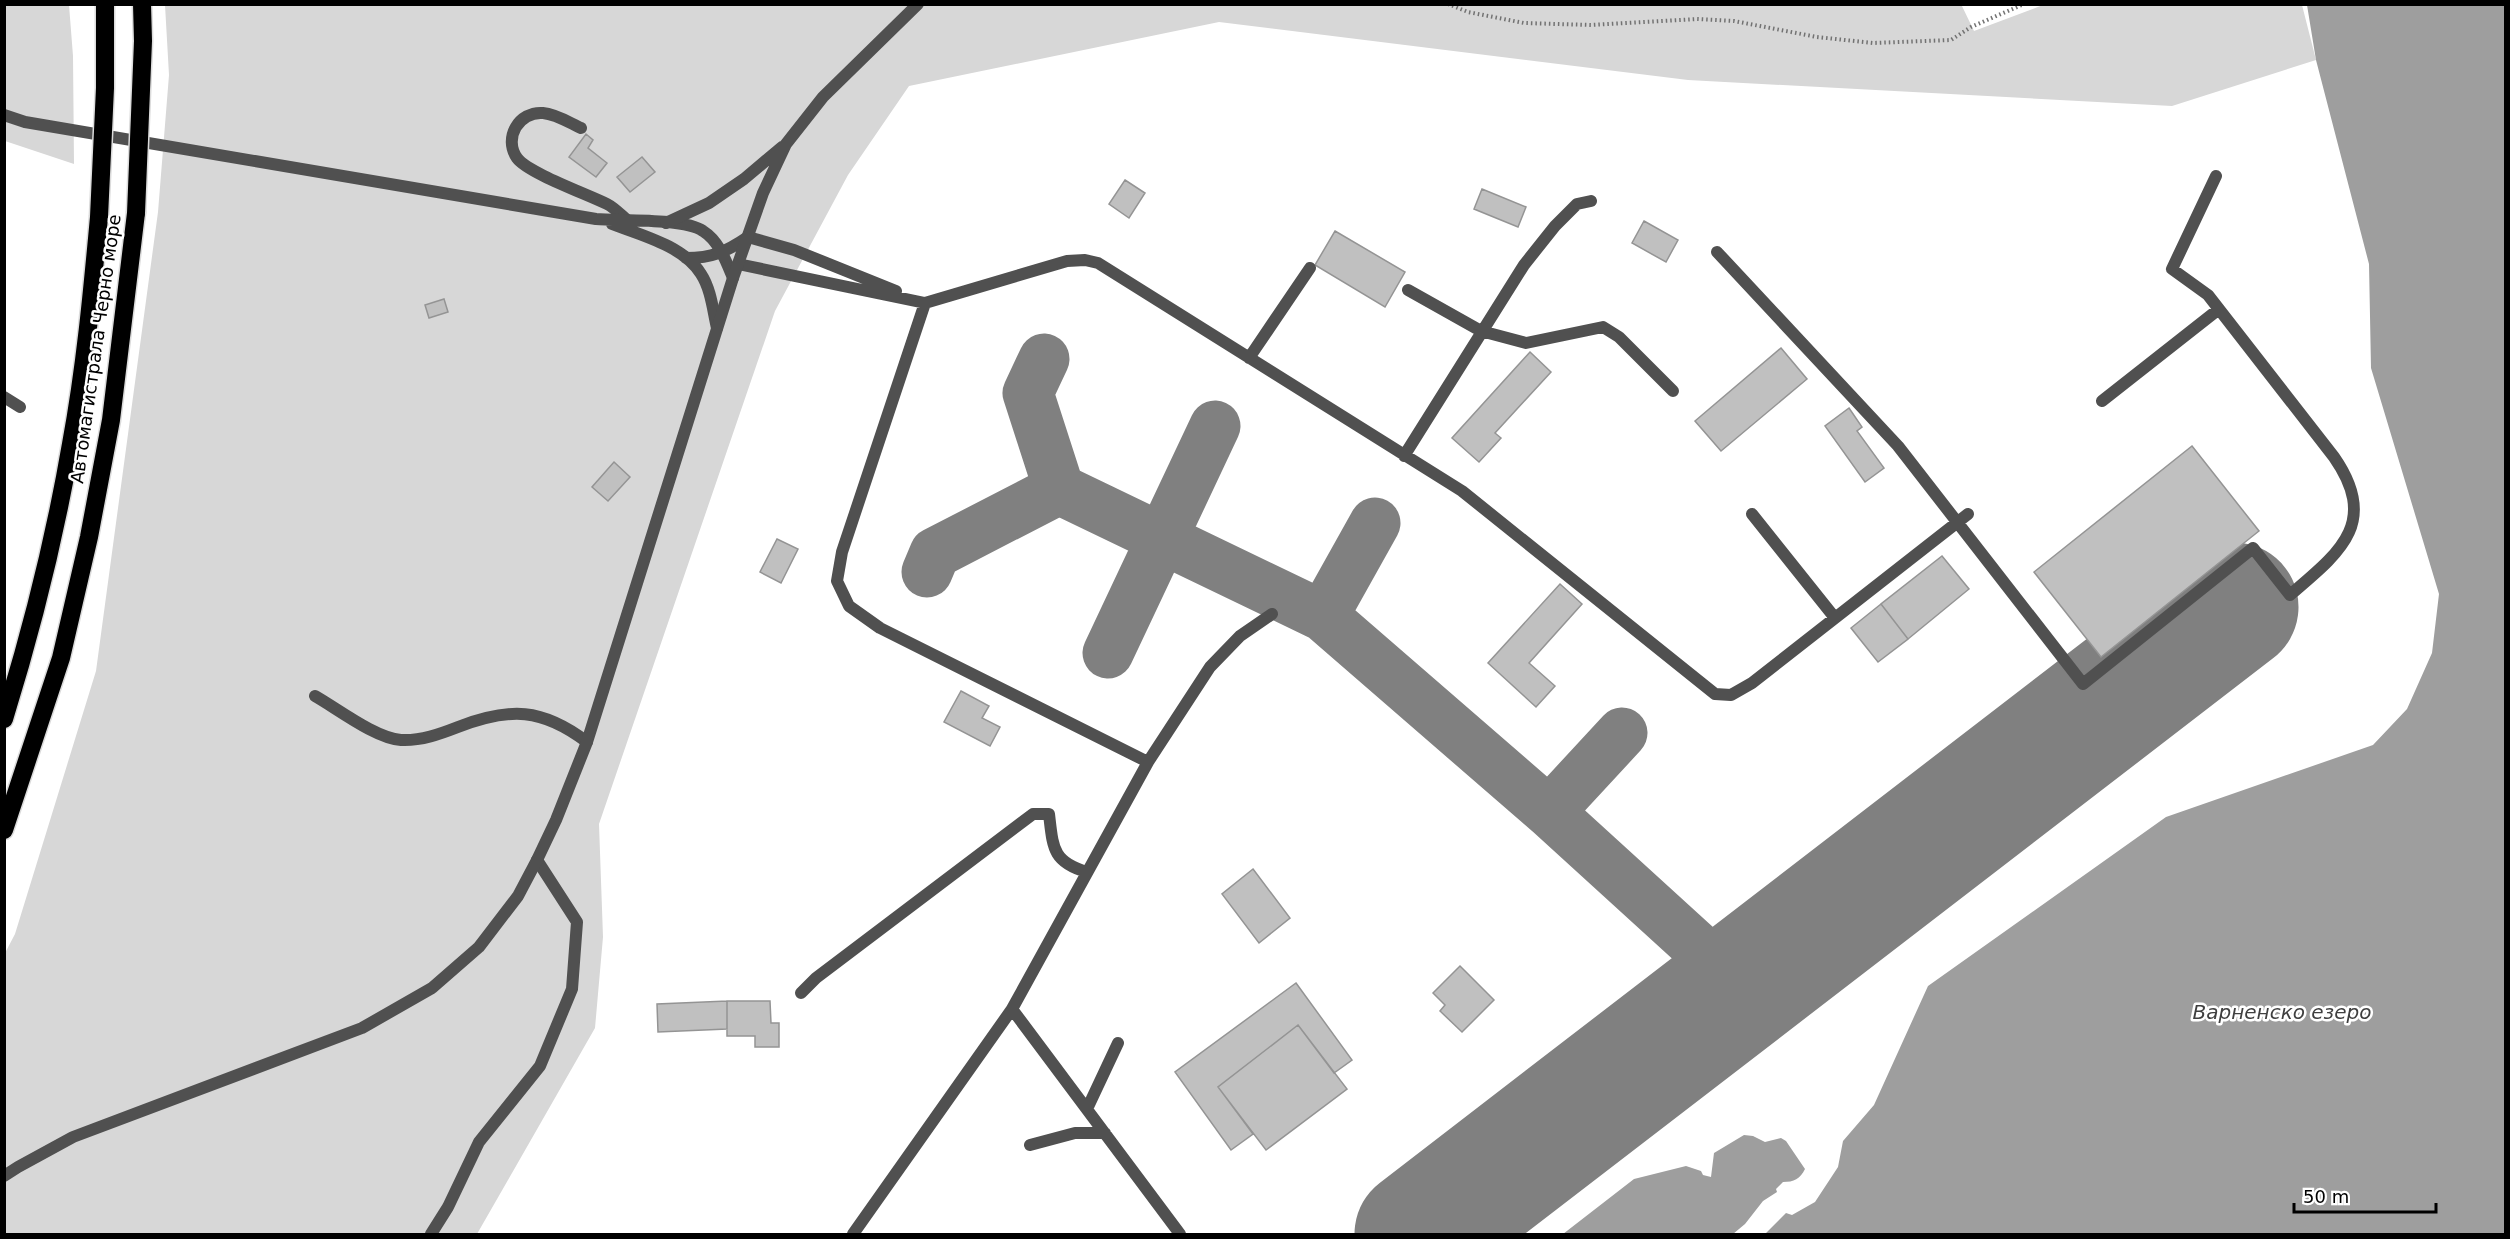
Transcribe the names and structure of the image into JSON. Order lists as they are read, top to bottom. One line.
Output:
{"streets":{"highway":["Автомагистрала Черно море"]},"water":["Варненско езеро"],"scale_bar":"50 m"}
